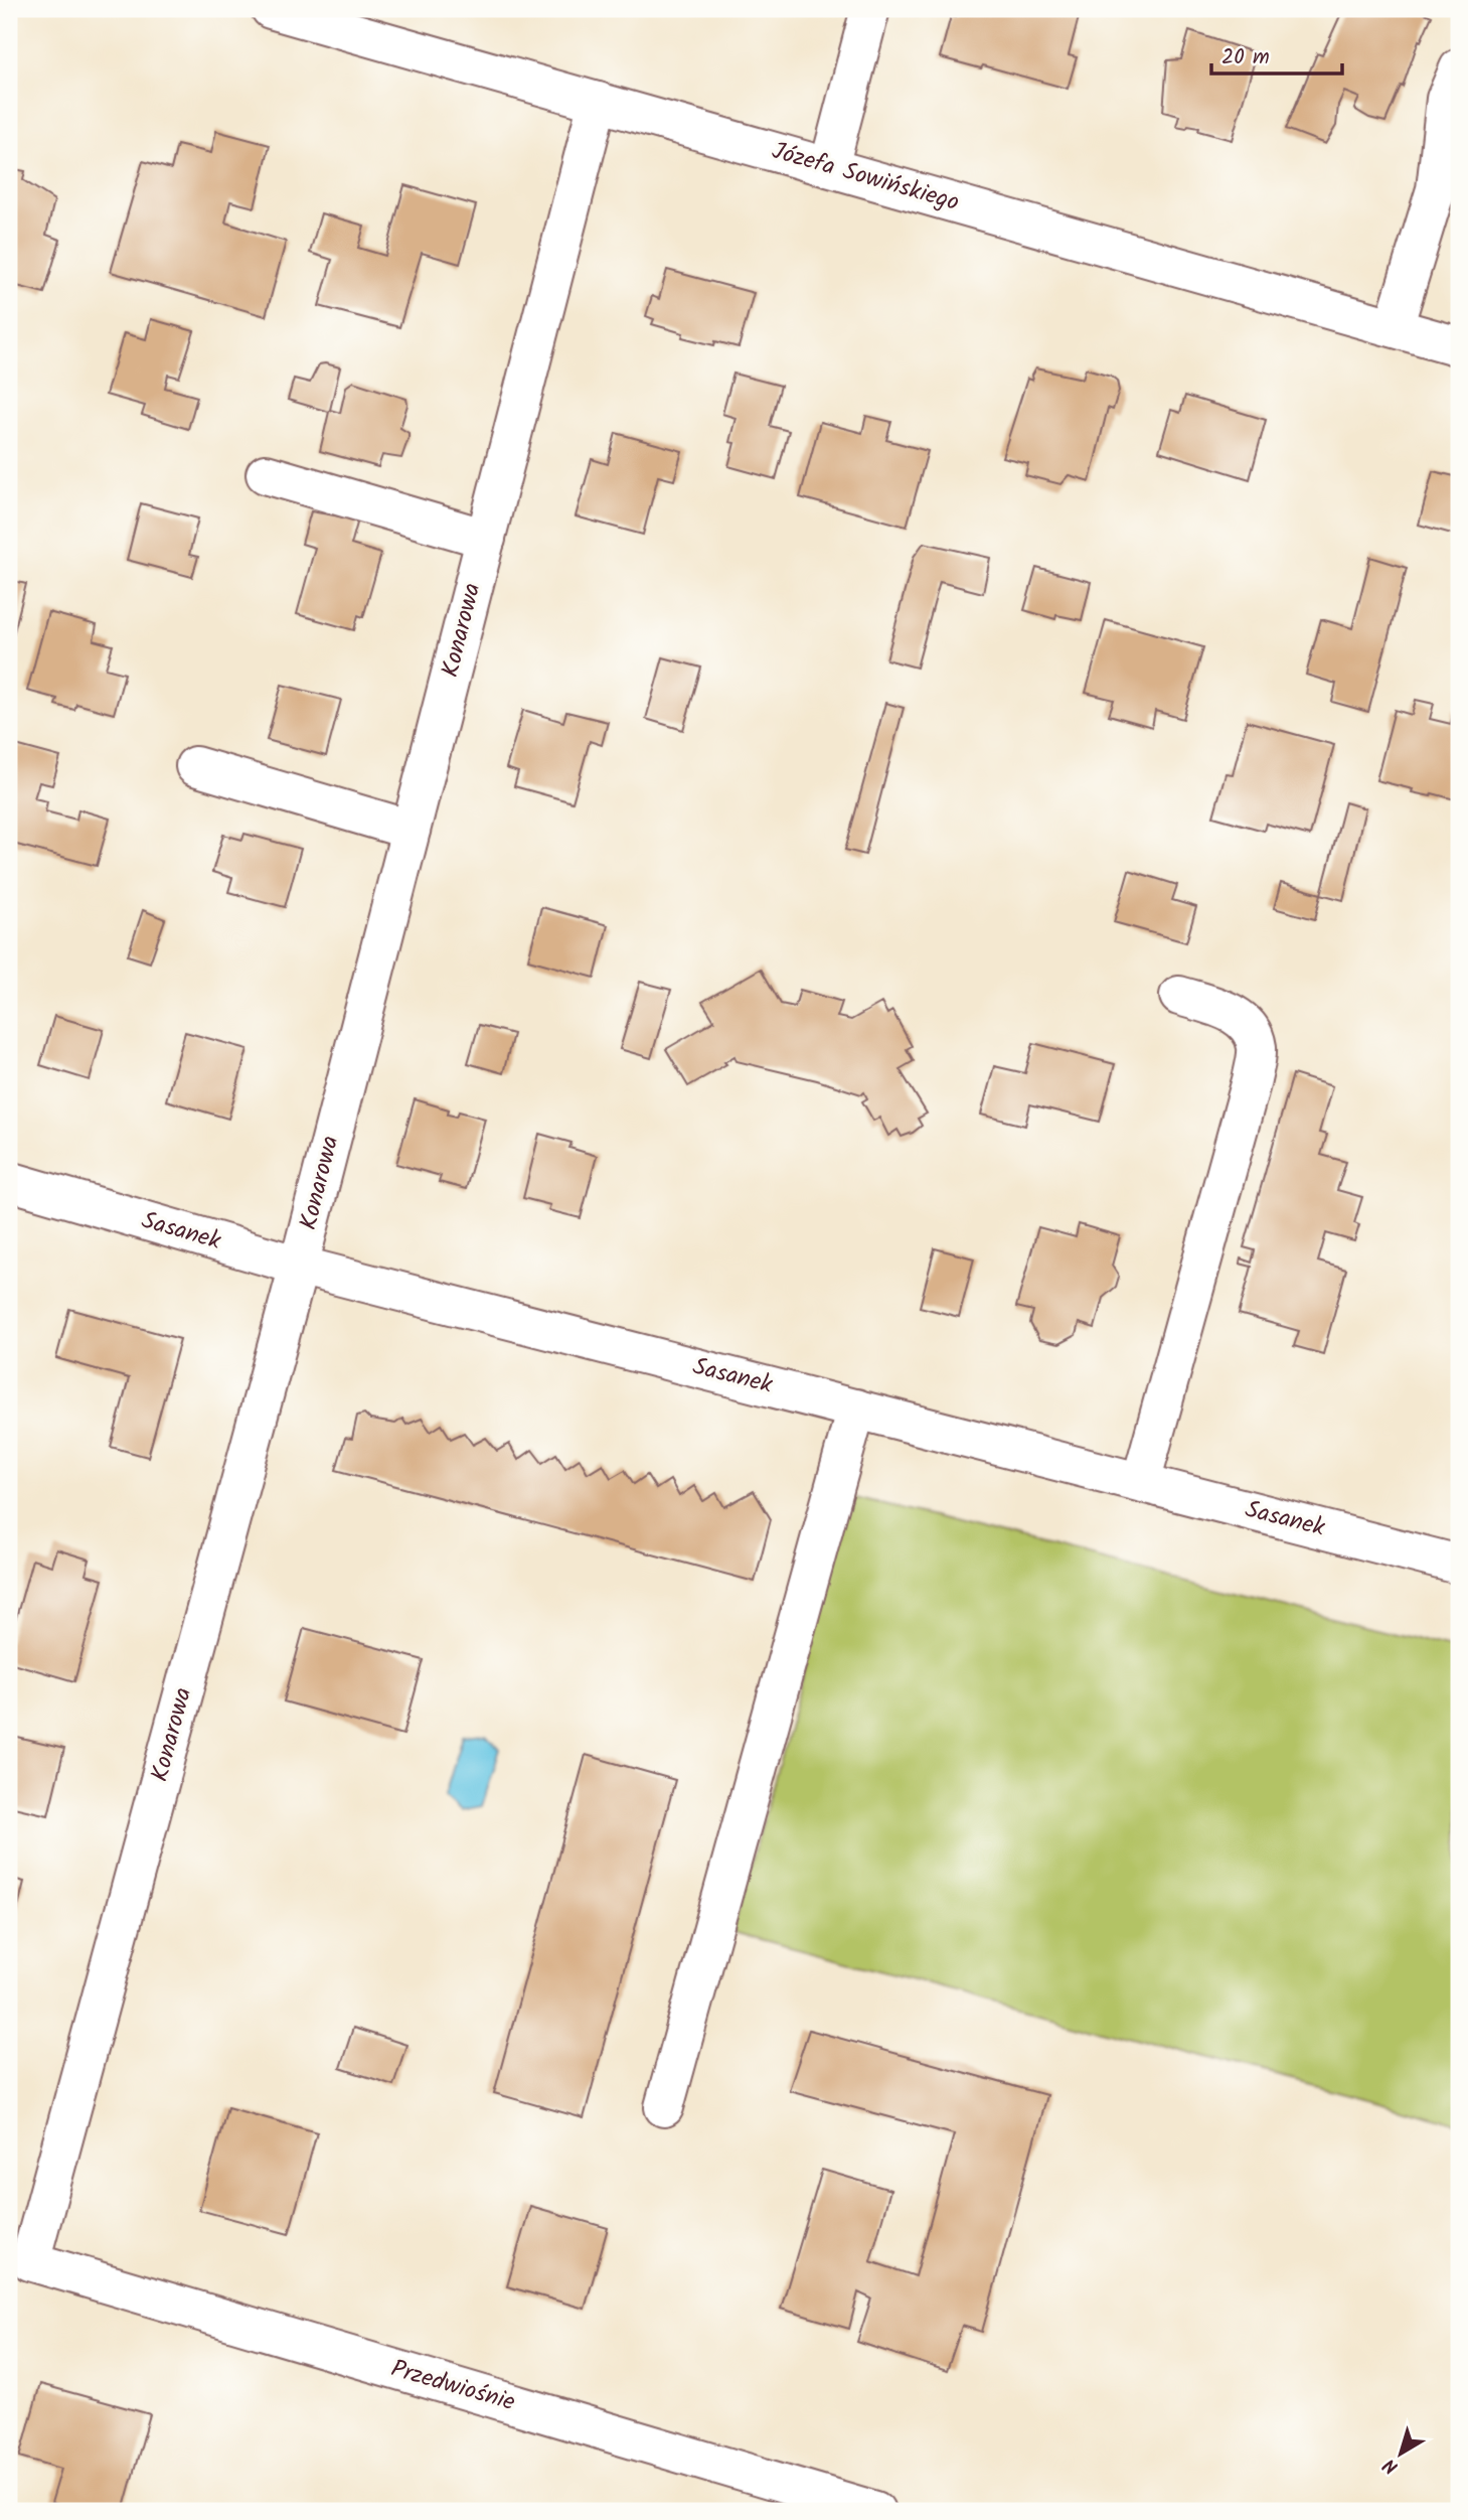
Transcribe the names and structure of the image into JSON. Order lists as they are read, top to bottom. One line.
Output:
{"streets":{"street":["Józefa Sowińskiego","Konarowa","Sasanek","Przedwiośnie"]},"crossings":[["Józefa Sowińskiego","Konarowa"],["Konarowa","Sasanek"],["Konarowa","Przedwiośnie"]],"scale_bar":"20 m","north":"bottom left"}
